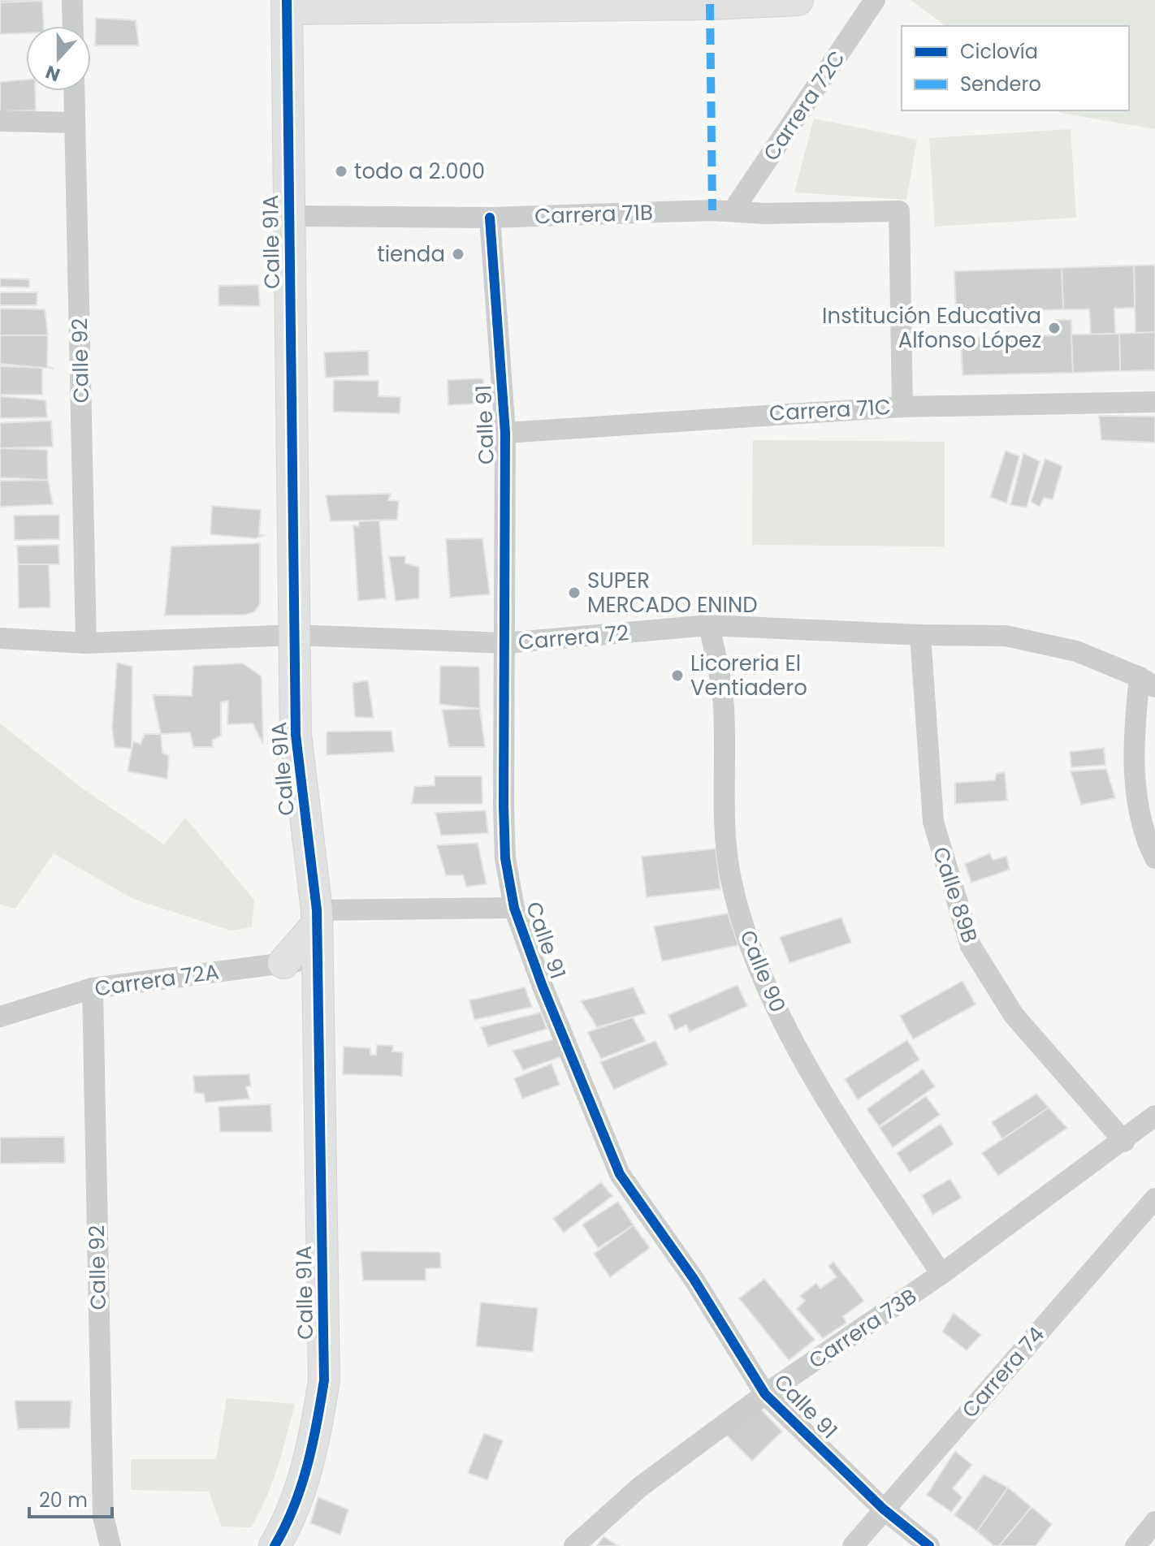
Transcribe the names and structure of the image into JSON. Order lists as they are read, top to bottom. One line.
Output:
{"streets":{"street":["Carrera 72C","Carrera 71B","Calle 91A","Calle 92","Carrera 71C","Calle 91","Carrera 72","Calle 89B","Calle 90","Carrera 72A","Carrera 73B","Carrera 74"]},"crossings":[["Carrera 72C","Carrera 71B"],["Carrera 71B","Calle 91A"],["Carrera 71B","Carrera 71C"],["Carrera 71B","Calle 91"],["Calle 91A","Carrera 72"],["Calle 91A","Carrera 72A"],["Calle 92","Carrera 72"],["Calle 92","Carrera 72A"],["Carrera 71C","Calle 91"],["Calle 91","Carrera 72"],["Calle 91","Carrera 73B"],["Calle 91","Carrera 74"],["Carrera 72","Calle 89B"],["Carrera 72","Calle 90"],["Calle 89B","Carrera 73B"],["Calle 90","Carrera 73B"]],"places":["todo a 2.000","tienda","Institución Educativa Alfonso López","SUPER MERCADO ENIND","Licoreria El Ventiadero"],"legend":["Ciclovía","Sendero"],"scale_bar":"20 m","north":"bottom"}
